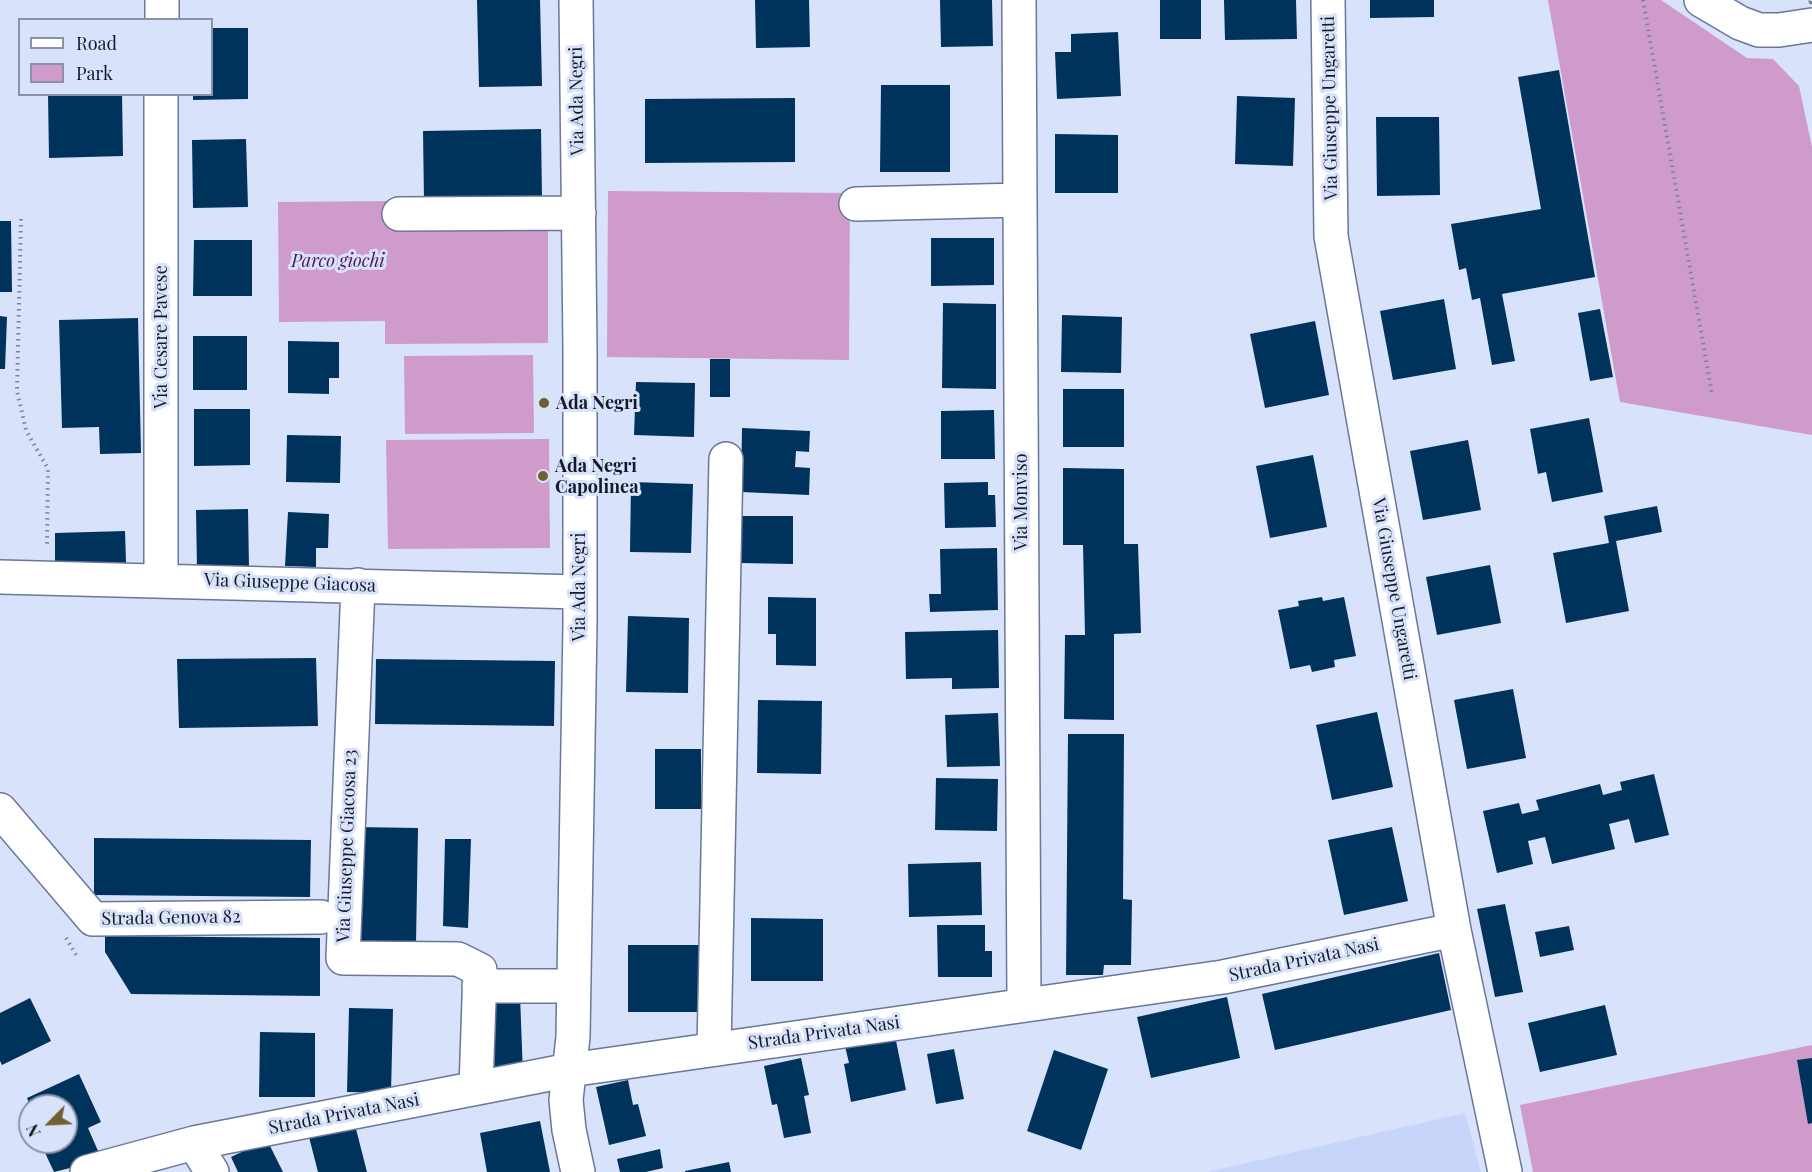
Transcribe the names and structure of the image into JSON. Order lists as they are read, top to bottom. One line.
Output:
{"streets":{"street":["Via Ada Negri","Via Giuseppe Ungaretti","Via Cesare Pavese","Via Monviso","Via Giuseppe Giacosa","Via Giuseppe Giacosa 23","Strada Genova 82","Strada Privata Nasi"]},"crossings":[["Via Ada Negri","Via Giuseppe Giacosa"],["Via Ada Negri","Strada Privata Nasi"],["Via Giuseppe Ungaretti","Strada Privata Nasi"],["Via Cesare Pavese","Via Giuseppe Giacosa"],["Via Monviso","Strada Privata Nasi"],["Via Giuseppe Giacosa","Via Giuseppe Giacosa 23"],["Via Giuseppe Giacosa 23","Strada Privata Nasi"]],"parks":["Parco giochi"],"places":["Ada Negri","Ada Negri Capolinea"],"legend":["Road","Park"],"north":"bottom left"}
